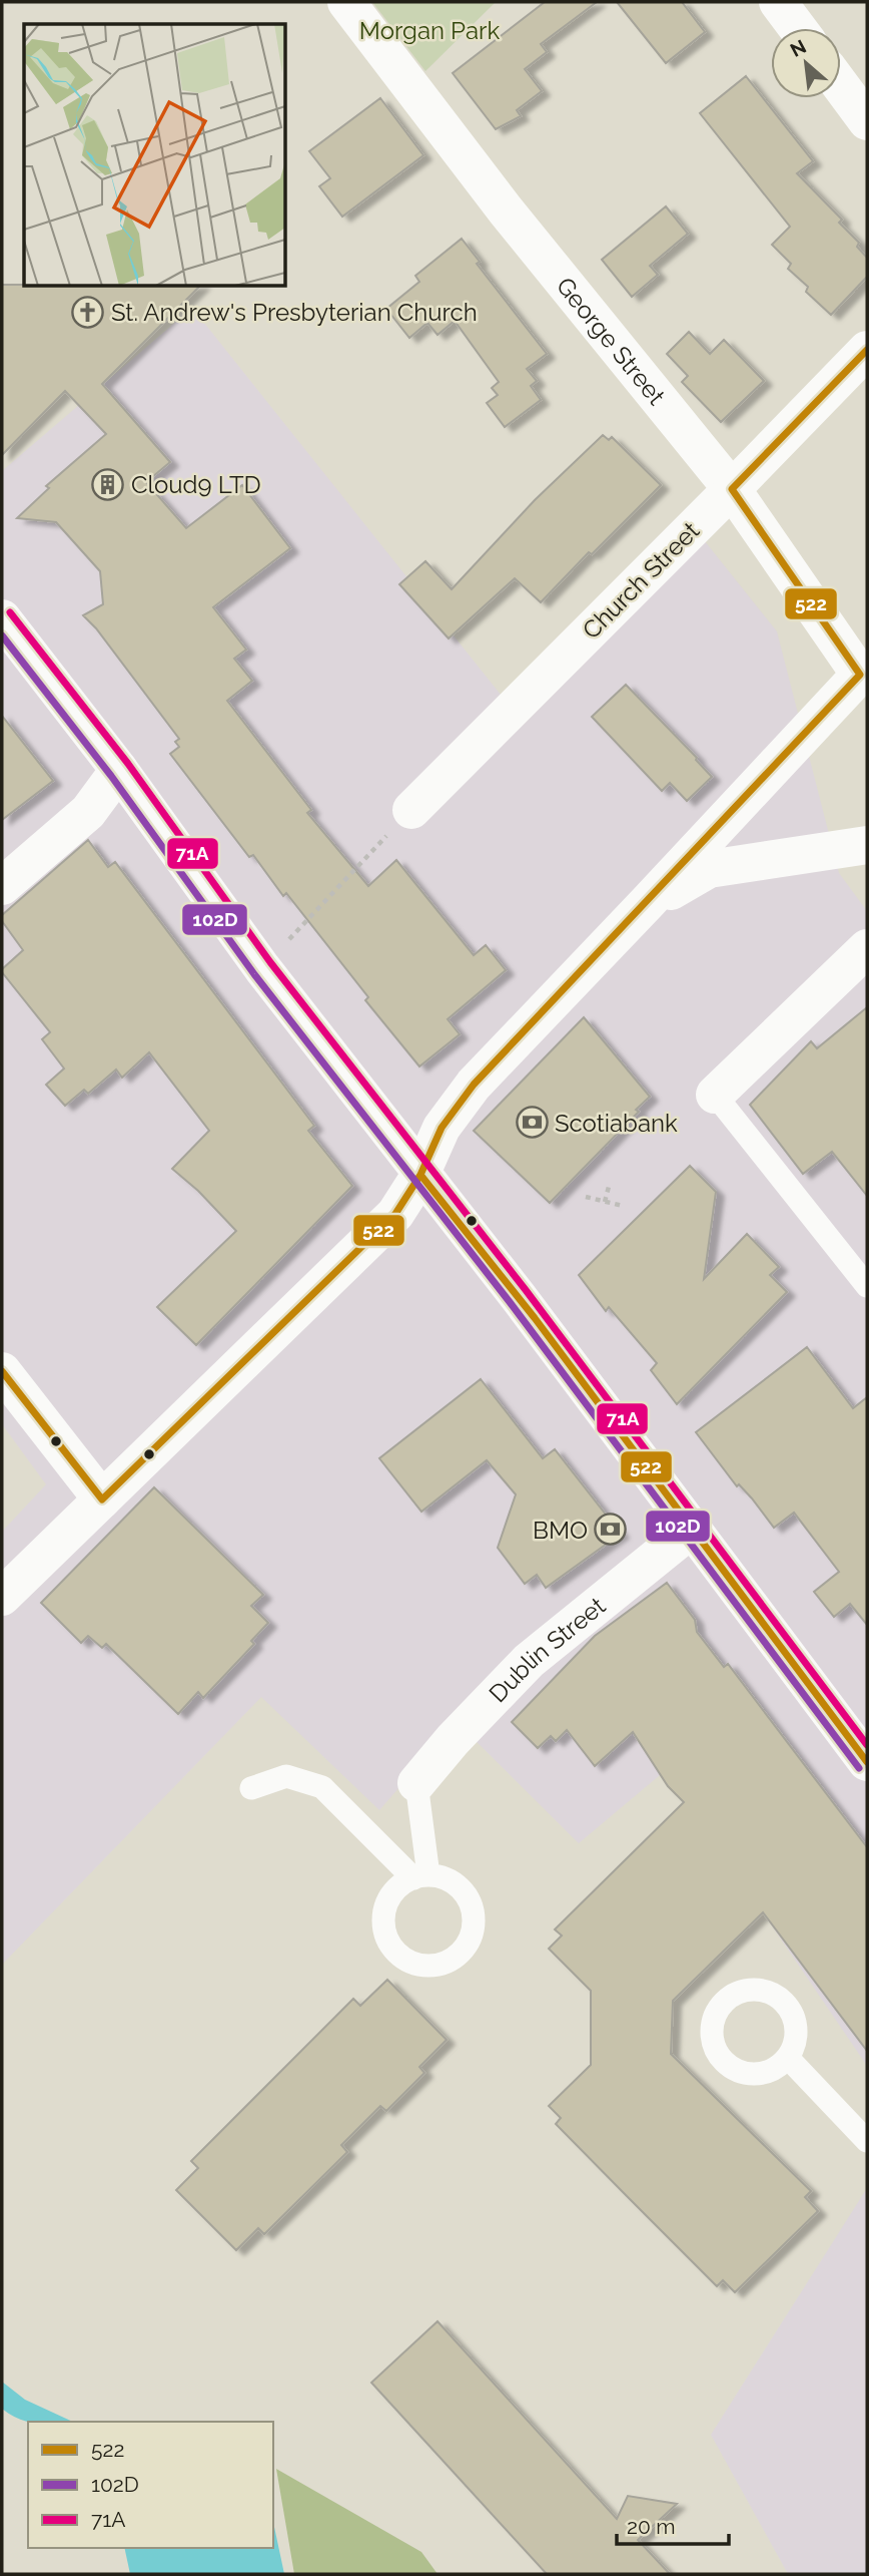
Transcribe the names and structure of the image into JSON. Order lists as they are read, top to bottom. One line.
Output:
{"streets":{"street":["George Street","Church Street","Dublin Street"]},"crossings":[["George Street","Church Street"]],"parks":["Morgan Park"],"places":{"church":["St. Andrew's Presbyterian Church"],"building":["Cloud9 LTD"],"bank":["Scotiabank","BMO"]},"lines":["transit line 522","transit line 71A","transit line 102D"],"legend":["522","102D","71A"],"scale_bar":"20 m","north":"top left"}
